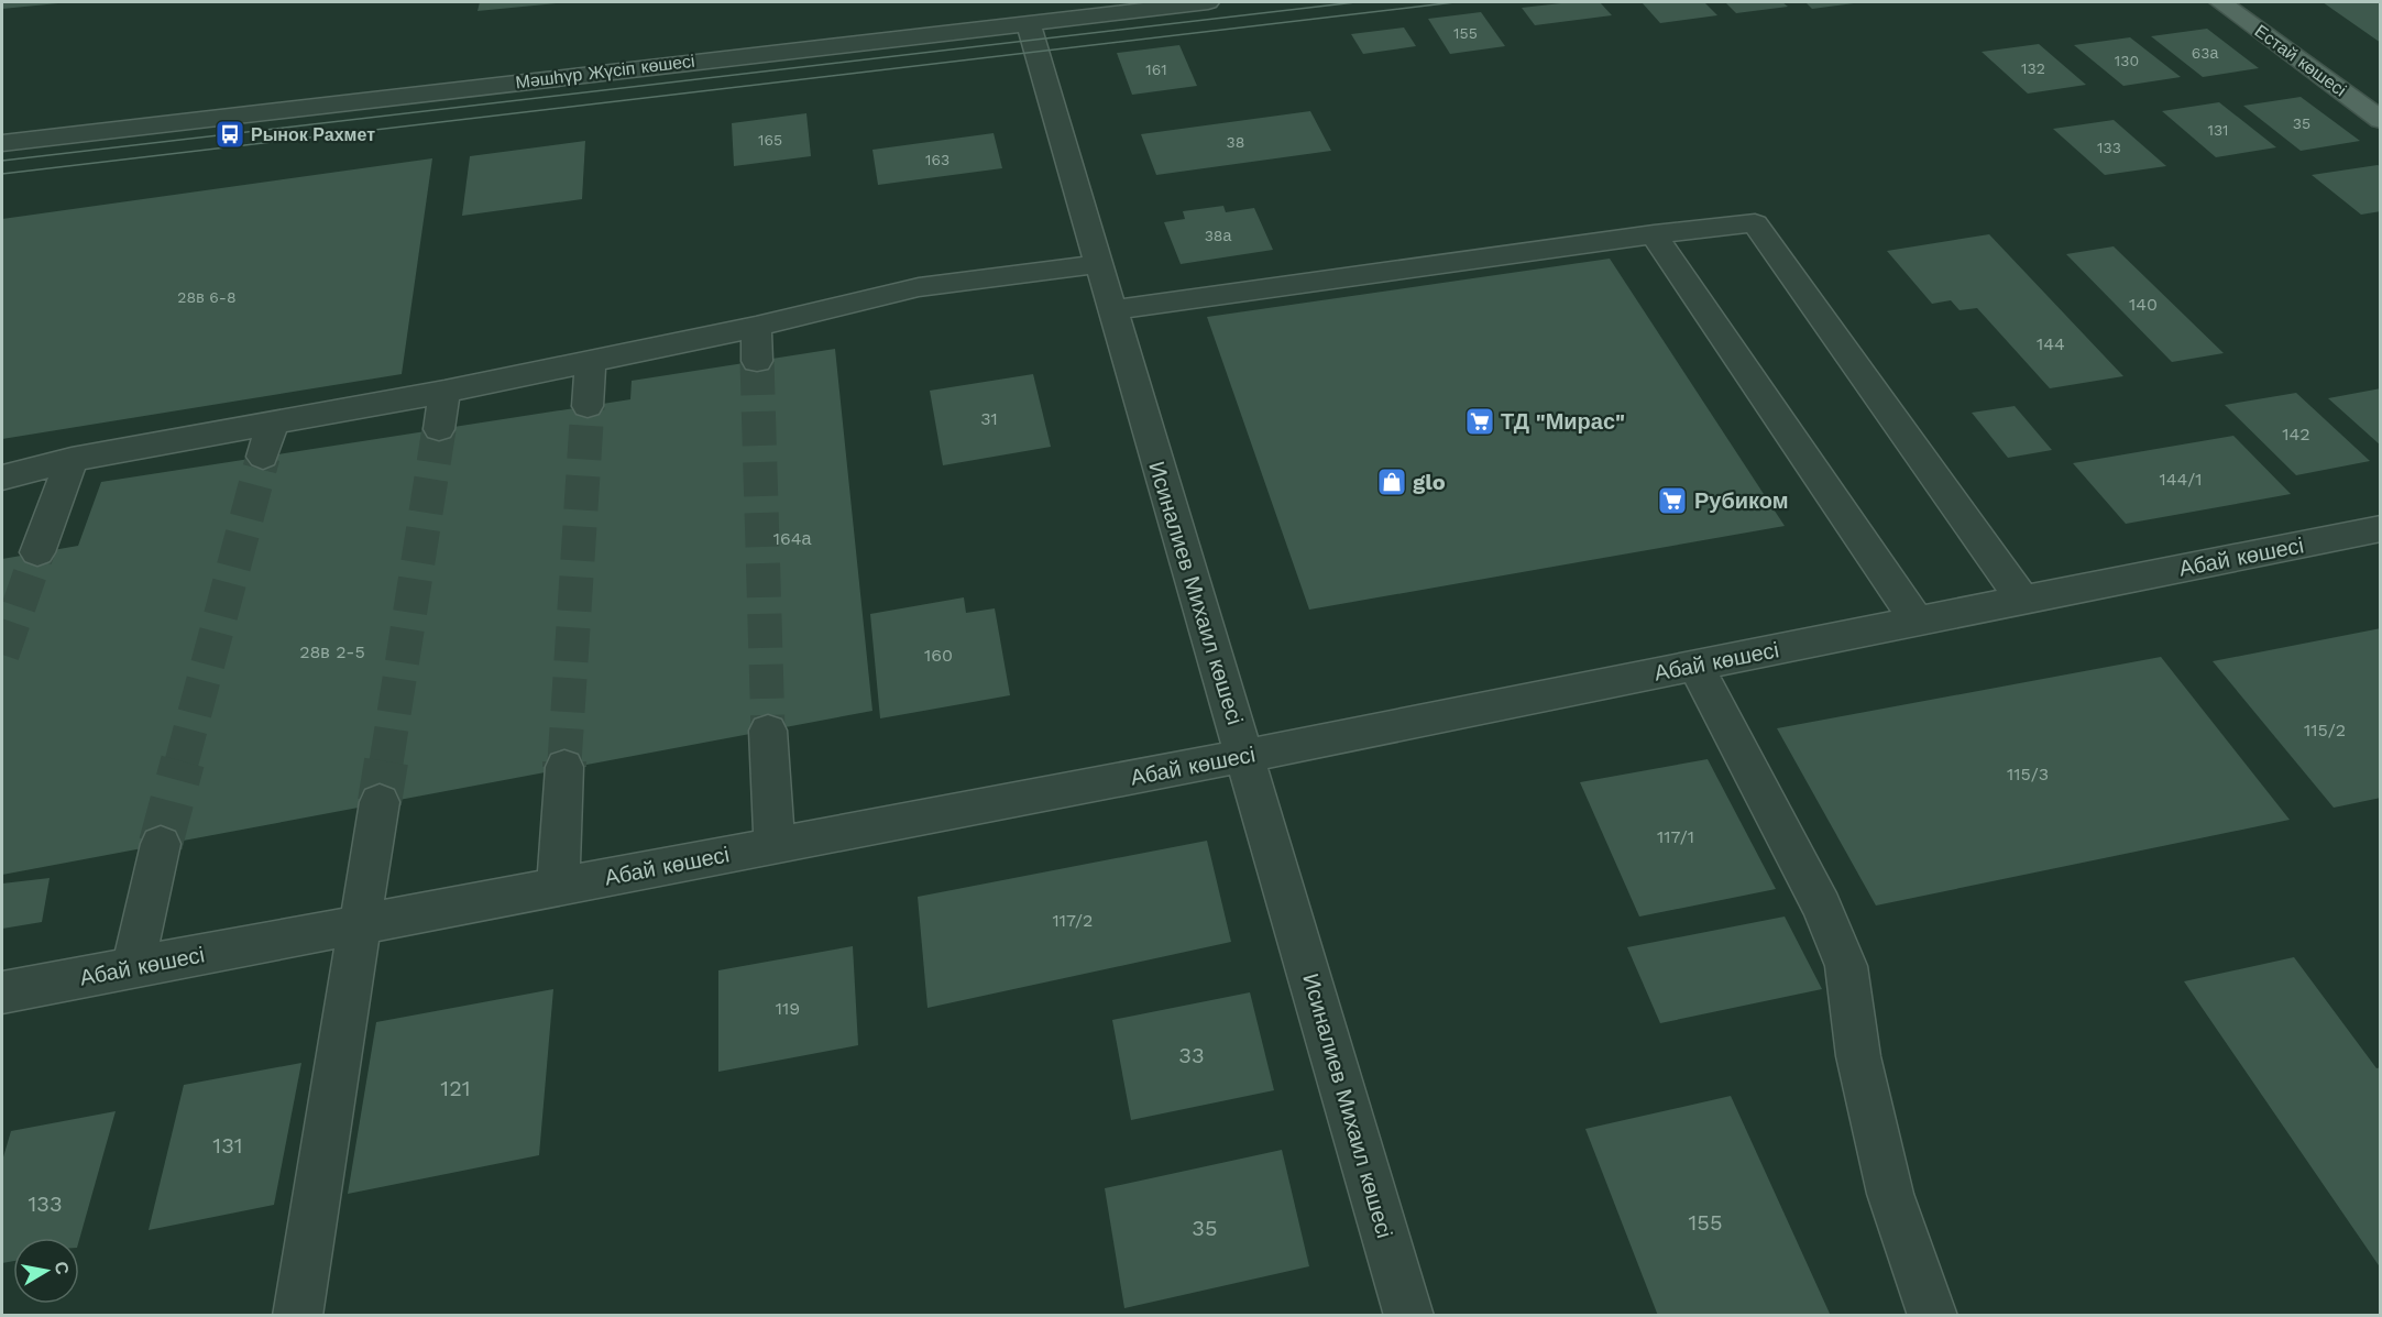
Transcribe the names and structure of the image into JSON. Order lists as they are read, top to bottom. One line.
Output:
{"streets":{"main road":["Естай көшесі"],"street":["Мәшһүр Жүсіп көшесі","Абай көшесі","Исиналиев Михаил көшесі"]},"crossings":[["Мәшһүр Жүсіп көшесі","Исиналиев Михаил көшесі"],["Абай көшесі","Исиналиев Михаил көшесі"]],"places":{"bus stop":["Рынок Рахмет"],"supermarket":["ТД \"Мирас\"","Рубиком"],"shop":["glo"]},"house_numbers":["155","63а","130","132","161","35","131","165","38","133","163","38а","28в 6-8","140","144","31","142","144/1","164а","28в 2-5","160","115/2","115/3","117/1","117/2","119","33","121","131","133","155","35"],"north":"right"}
